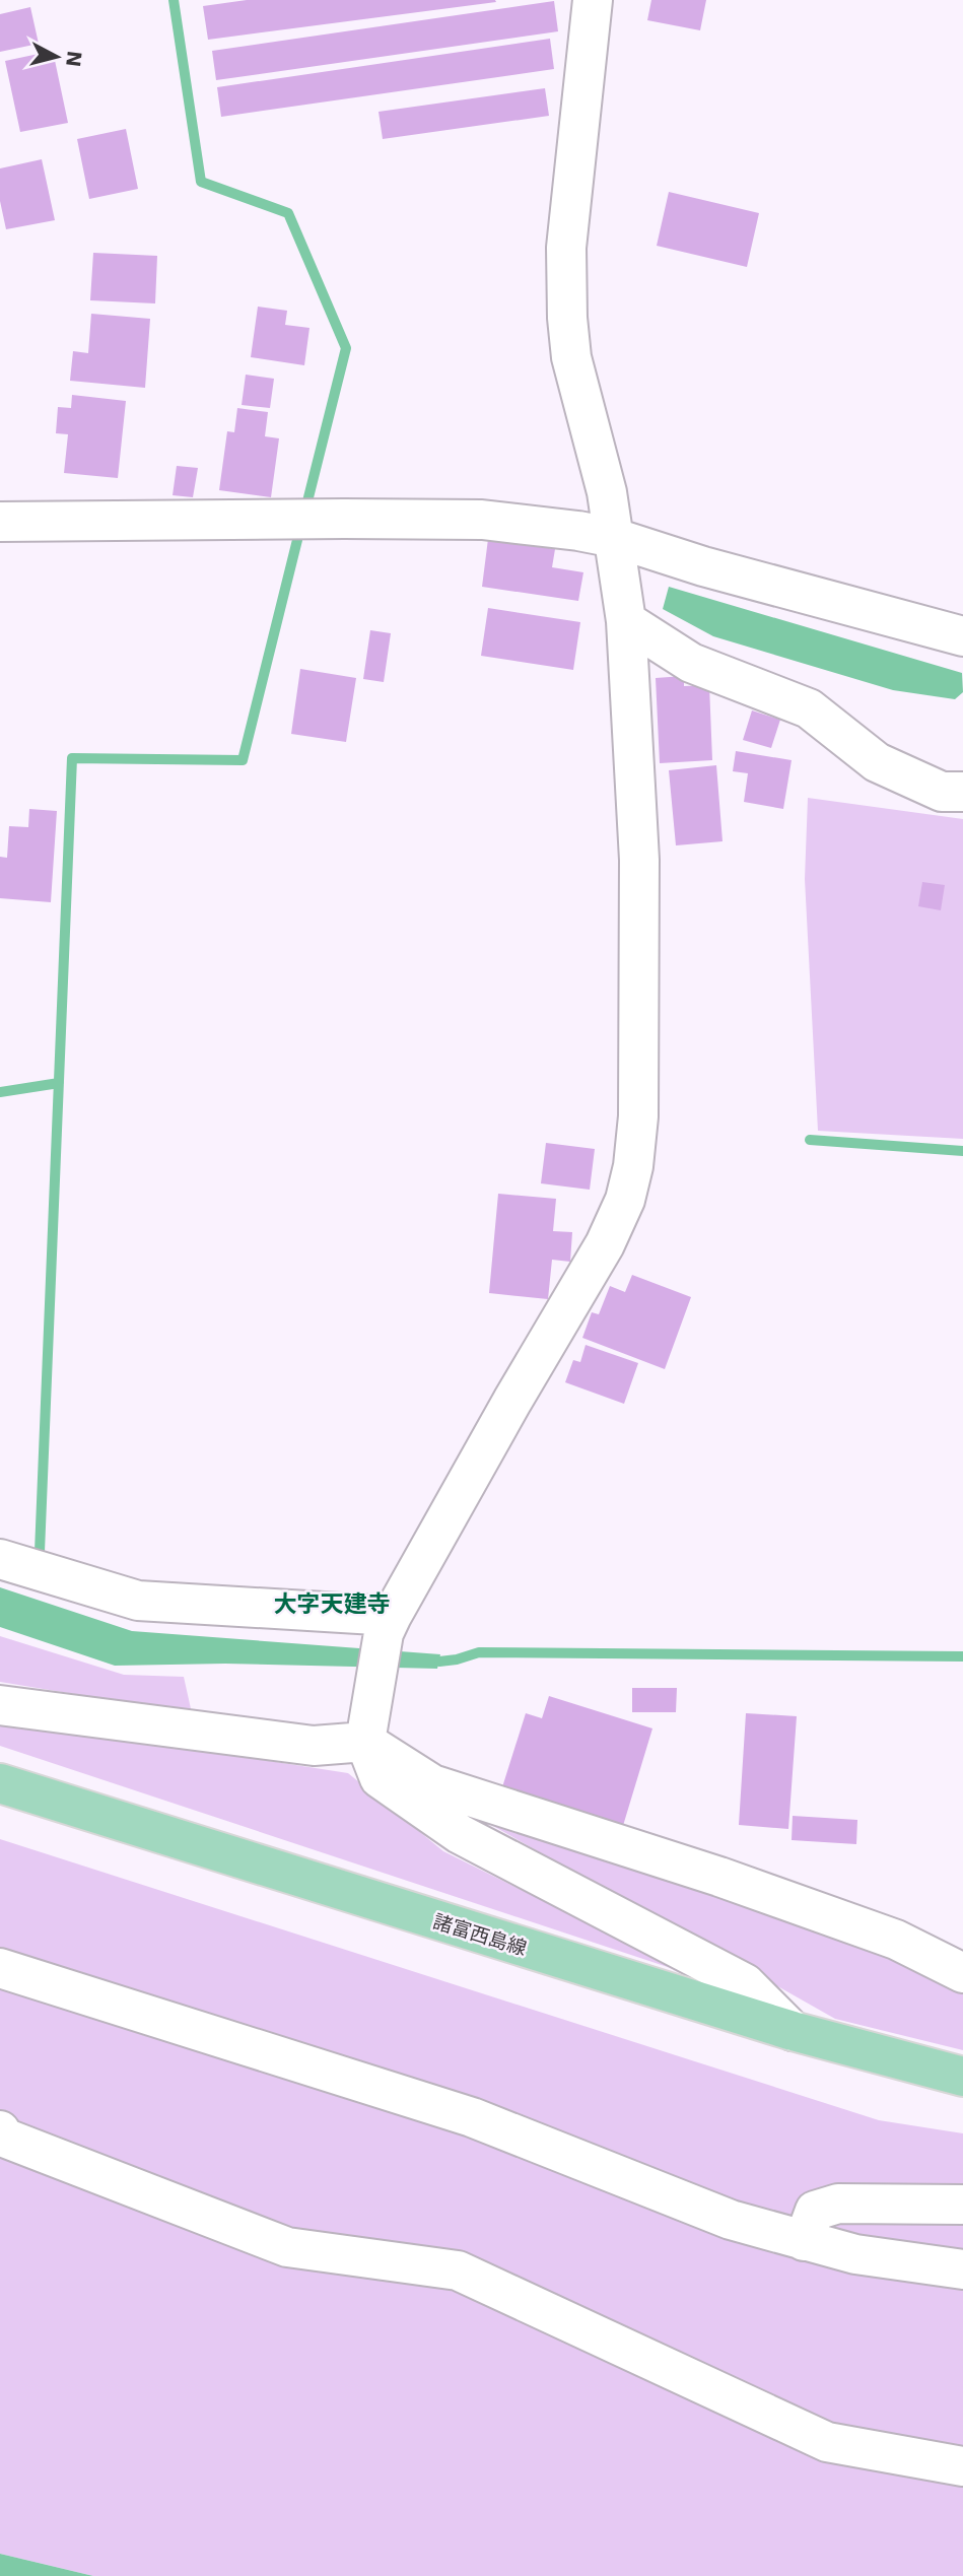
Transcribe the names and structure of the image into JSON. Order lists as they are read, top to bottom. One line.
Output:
{"streets":{"main road":["諸富西島線"]},"districts":["大字天建寺"],"north":"right"}
